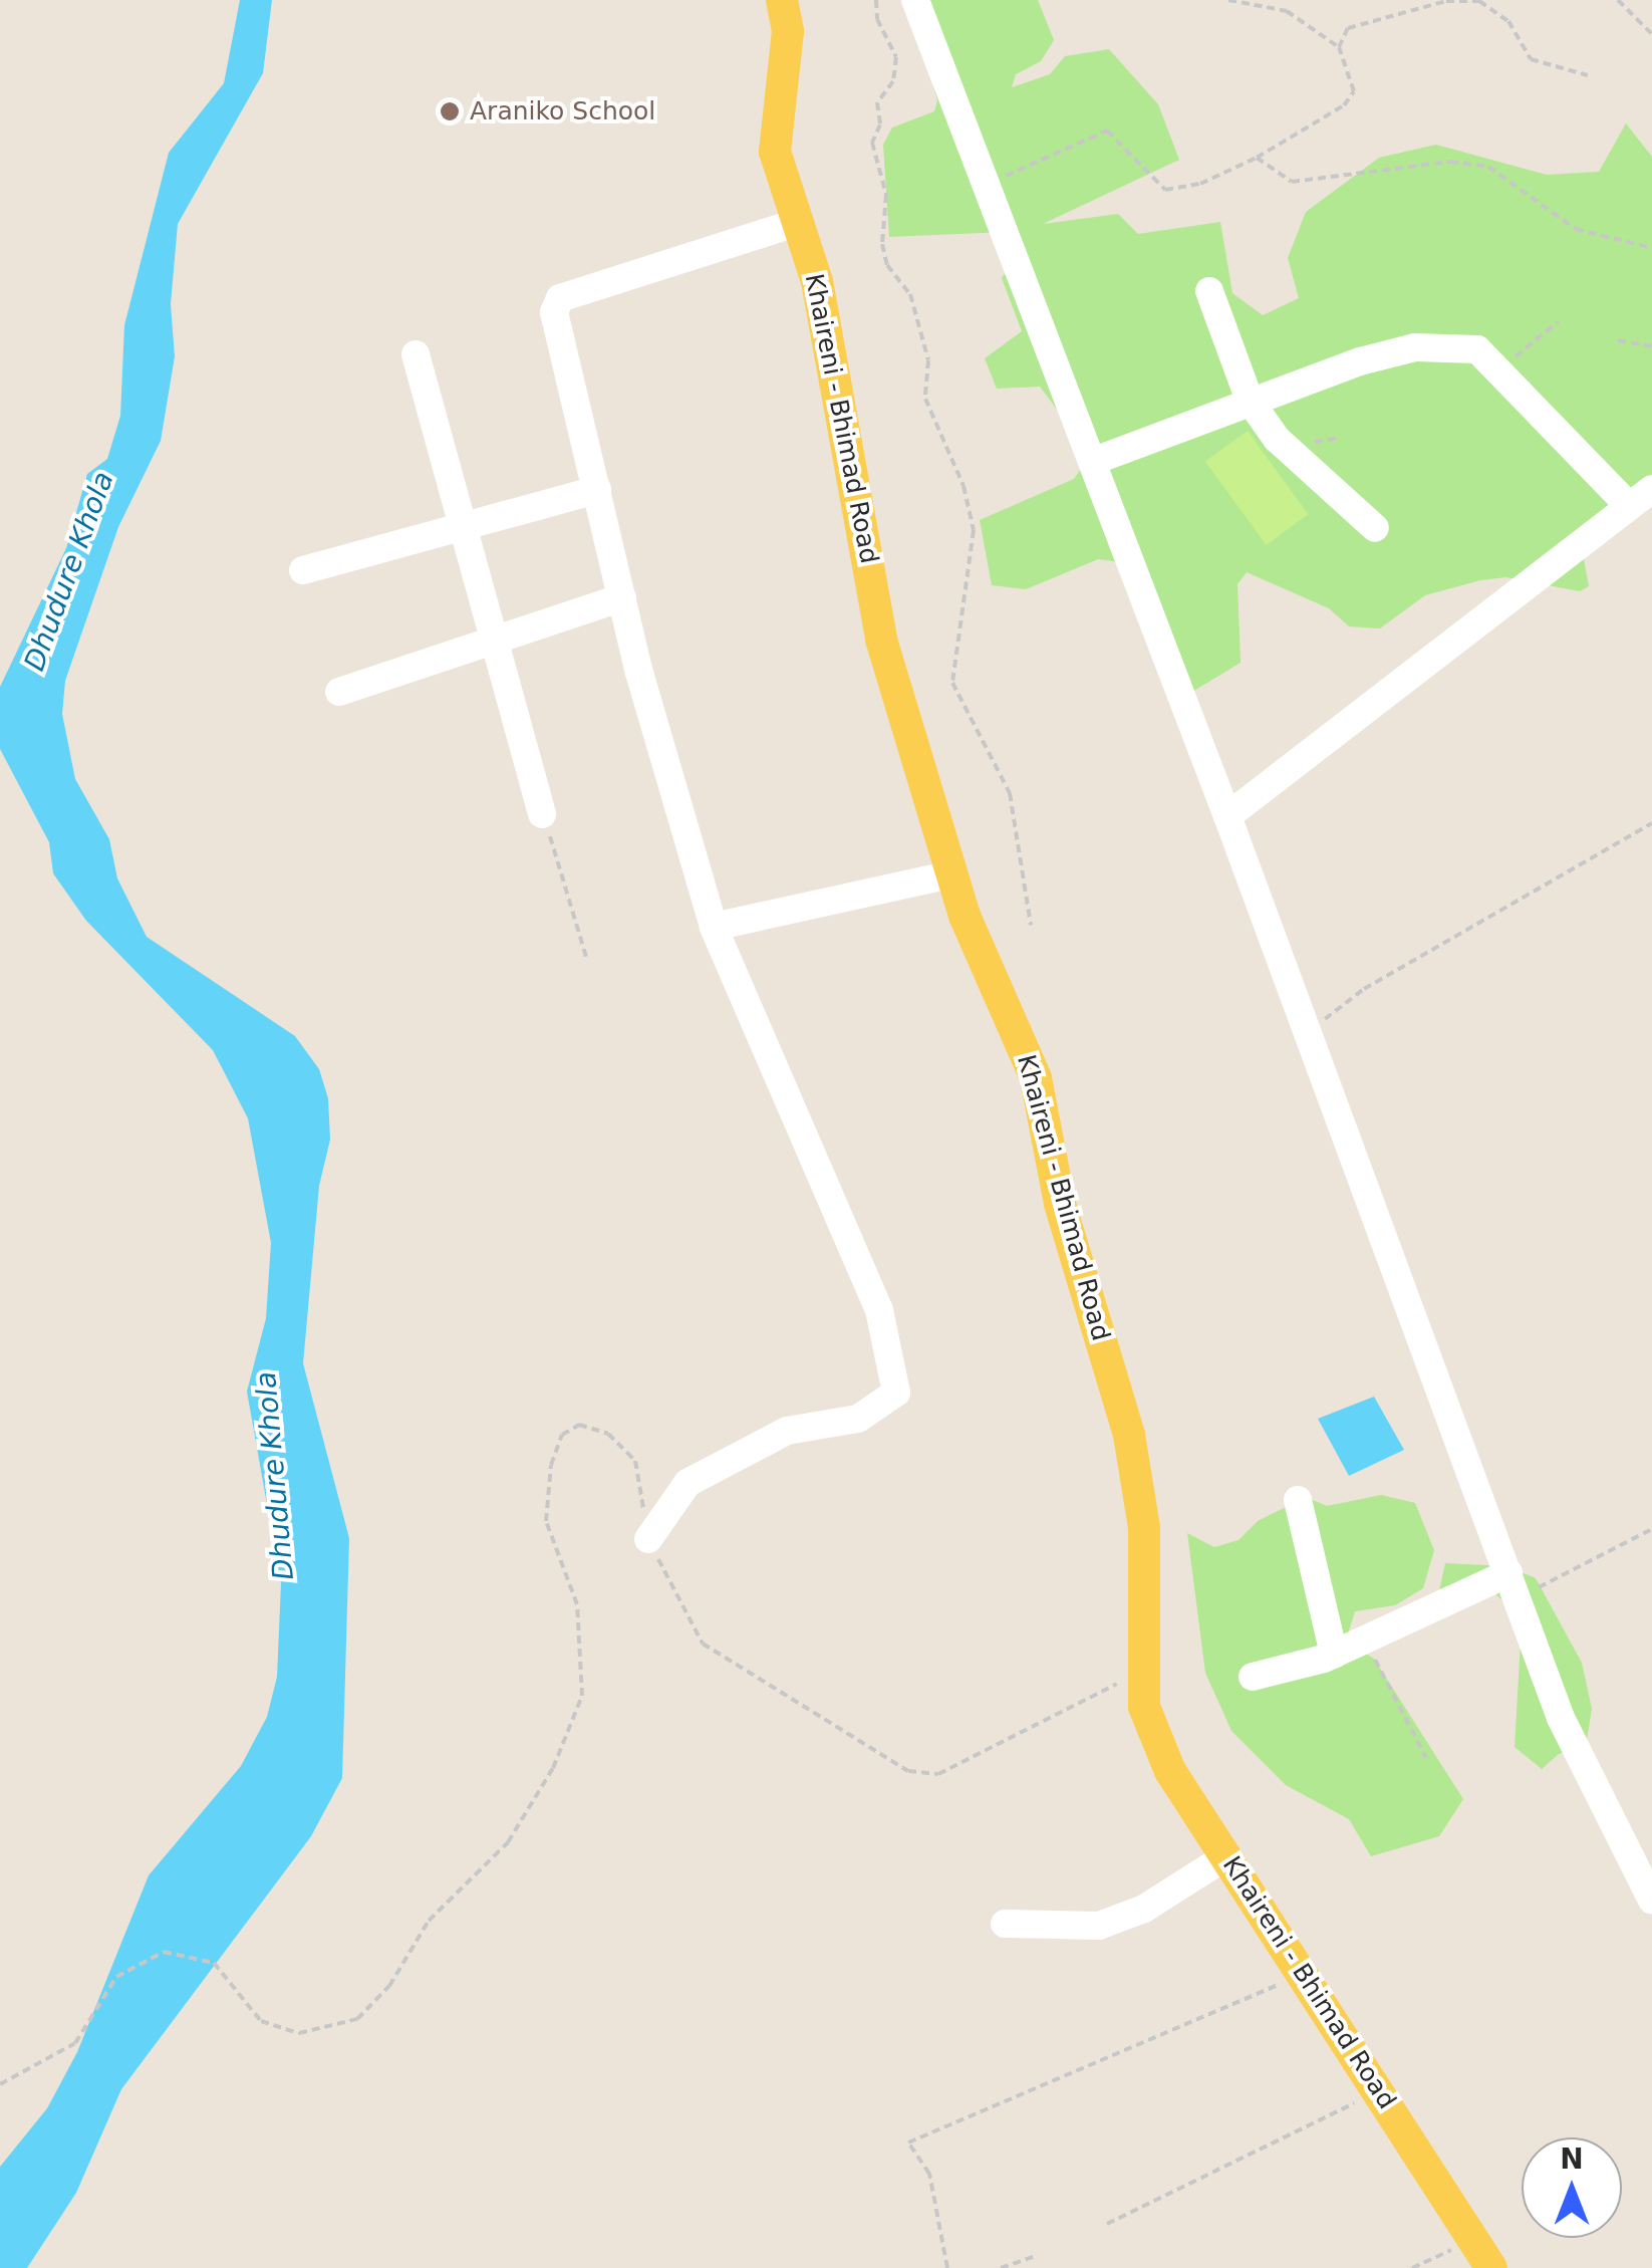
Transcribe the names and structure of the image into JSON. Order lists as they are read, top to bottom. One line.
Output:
{"streets":{"main road":["Khaireni - Bhimad Road"]},"water":["Dhudure Khola"],"places":["Araniko School"],"north":"top"}
